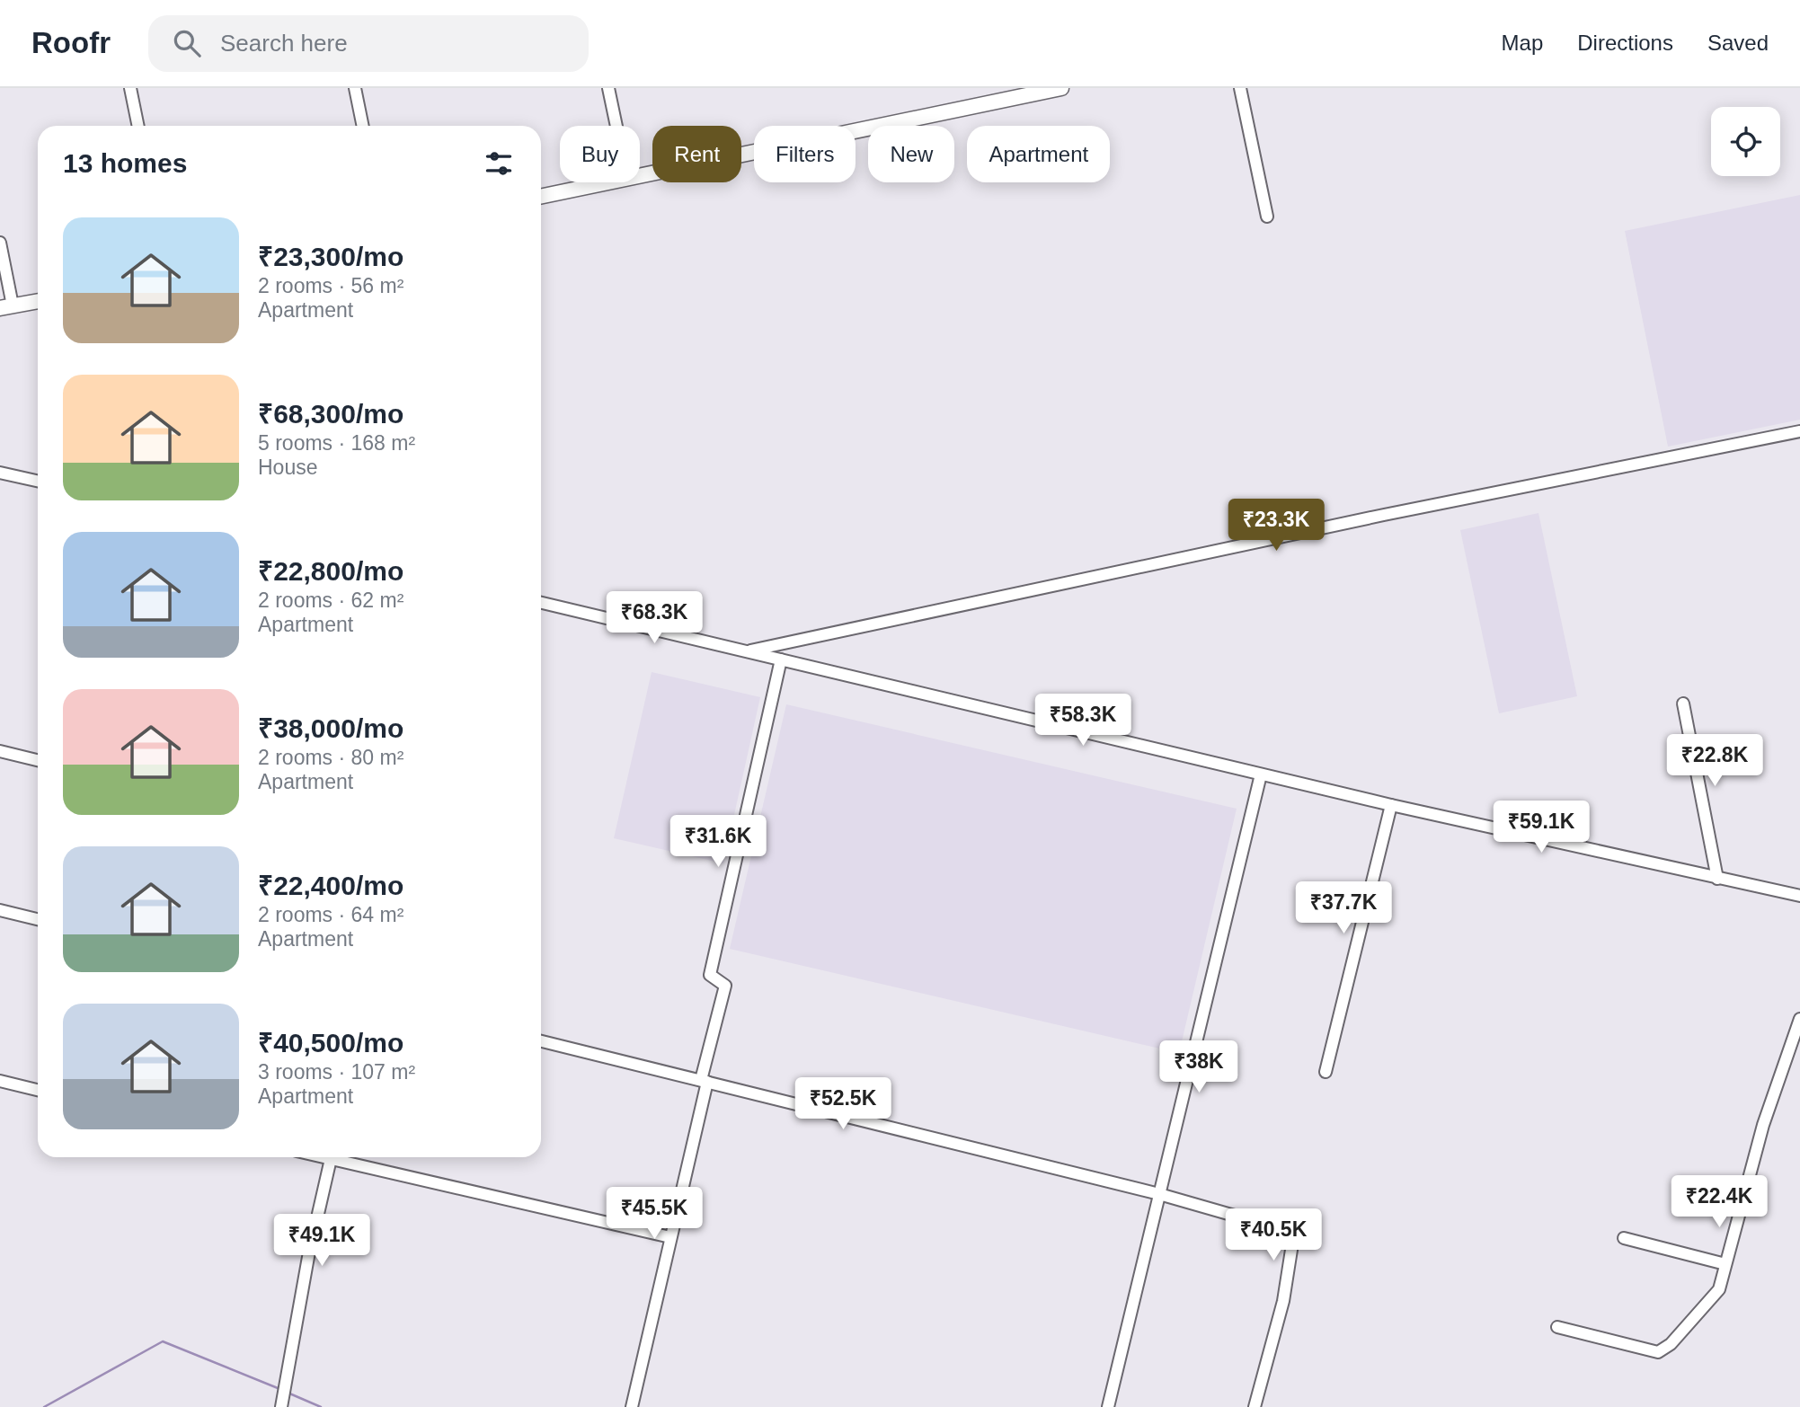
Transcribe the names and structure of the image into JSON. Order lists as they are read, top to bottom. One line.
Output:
{"page":{"header":"Roofr","search":"Search here","nav":["Map","Directions","Saved"],"chip":["Buy","Rent","Filters","New","Apartment"],"heading":"13 homes","list":[{"name":"₹23,300/mo","note":"2 rooms · 56 m² · Apartment"},{"name":"₹68,300/mo","note":"5 rooms · 168 m² · House"},{"name":"₹22,800/mo","note":"2 rooms · 62 m² · Apartment"},{"name":"₹38,000/mo","note":"2 rooms · 80 m² · Apartment"},{"name":"₹22,400/mo","note":"2 rooms · 64 m² · Apartment"},{"name":"₹40,500/mo","note":"3 rooms · 107 m² · Apartment"}],"price":["₹23.3K","₹68.3K","₹58.3K","₹22.8K","₹59.1K","₹31.6K","₹37.7K","₹38K","₹52.5K","₹22.4K","₹45.5K","₹40.5K","₹49.1K"]}}
